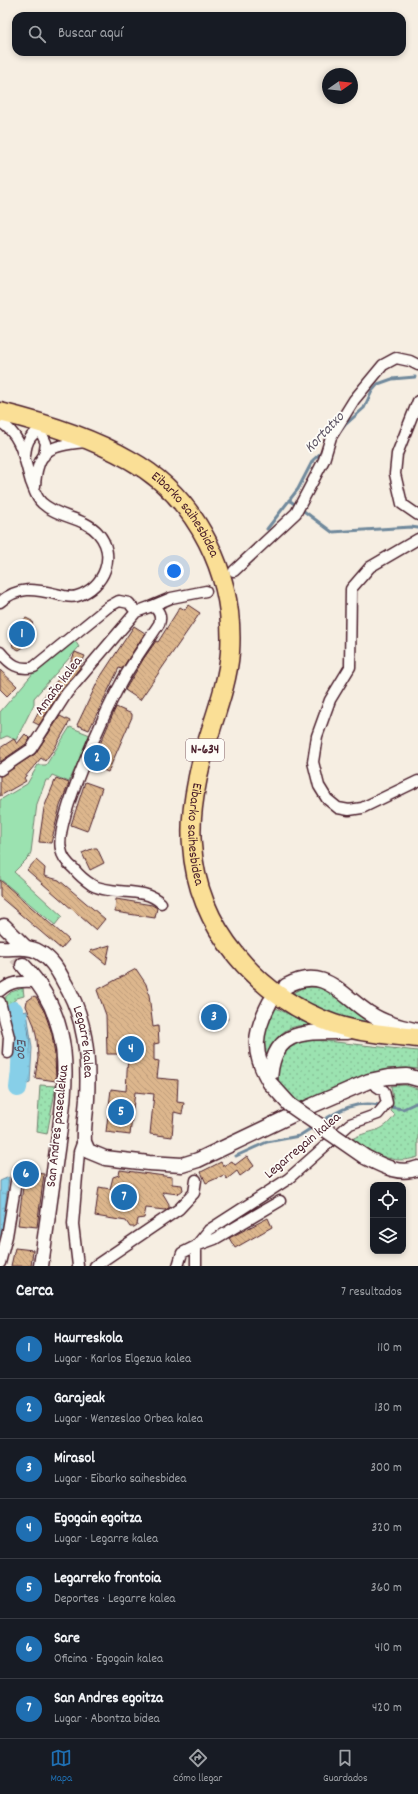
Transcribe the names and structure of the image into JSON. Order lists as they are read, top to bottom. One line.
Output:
{"streets":{"highway":["Eibarko saihesbidea","N-634"],"street":["Amaña kalea","Legarre kalea","San Andres pasealekua","Legarregain kalea"]},"water":["Kortatxo","Ego"],"north":"right","page":{"search":"Buscar aquí","pins":["1","2","3","4","5","6","7"],"heading":["Cerca","7 resultados"],"list":[{"mark":"1","name":"Haurreskola","note":"Lugar · Karlos Elgezua kalea","value":"110 m"},{"mark":"2","name":"Garajeak","note":"Lugar · Wenzeslao Orbea kalea","value":"130 m"},{"mark":"3","name":"Mirasol","note":"Lugar · Eibarko saihesbidea","value":"300 m"},{"mark":"4","name":"Egogain egoitza","note":"Lugar · Legarre kalea","value":"320 m"},{"mark":"5","name":"Legarreko frontoia","note":"Deportes · Legarre kalea","value":"360 m"},{"mark":"6","name":"Sare","note":"Oficina · Egogain kalea","value":"410 m"},{"mark":"7","name":"San Andres egoitza","note":"Lugar · Abontza bidea","value":"420 m"}],"nav":["Mapa","Cómo llegar","Guardados"]}}
